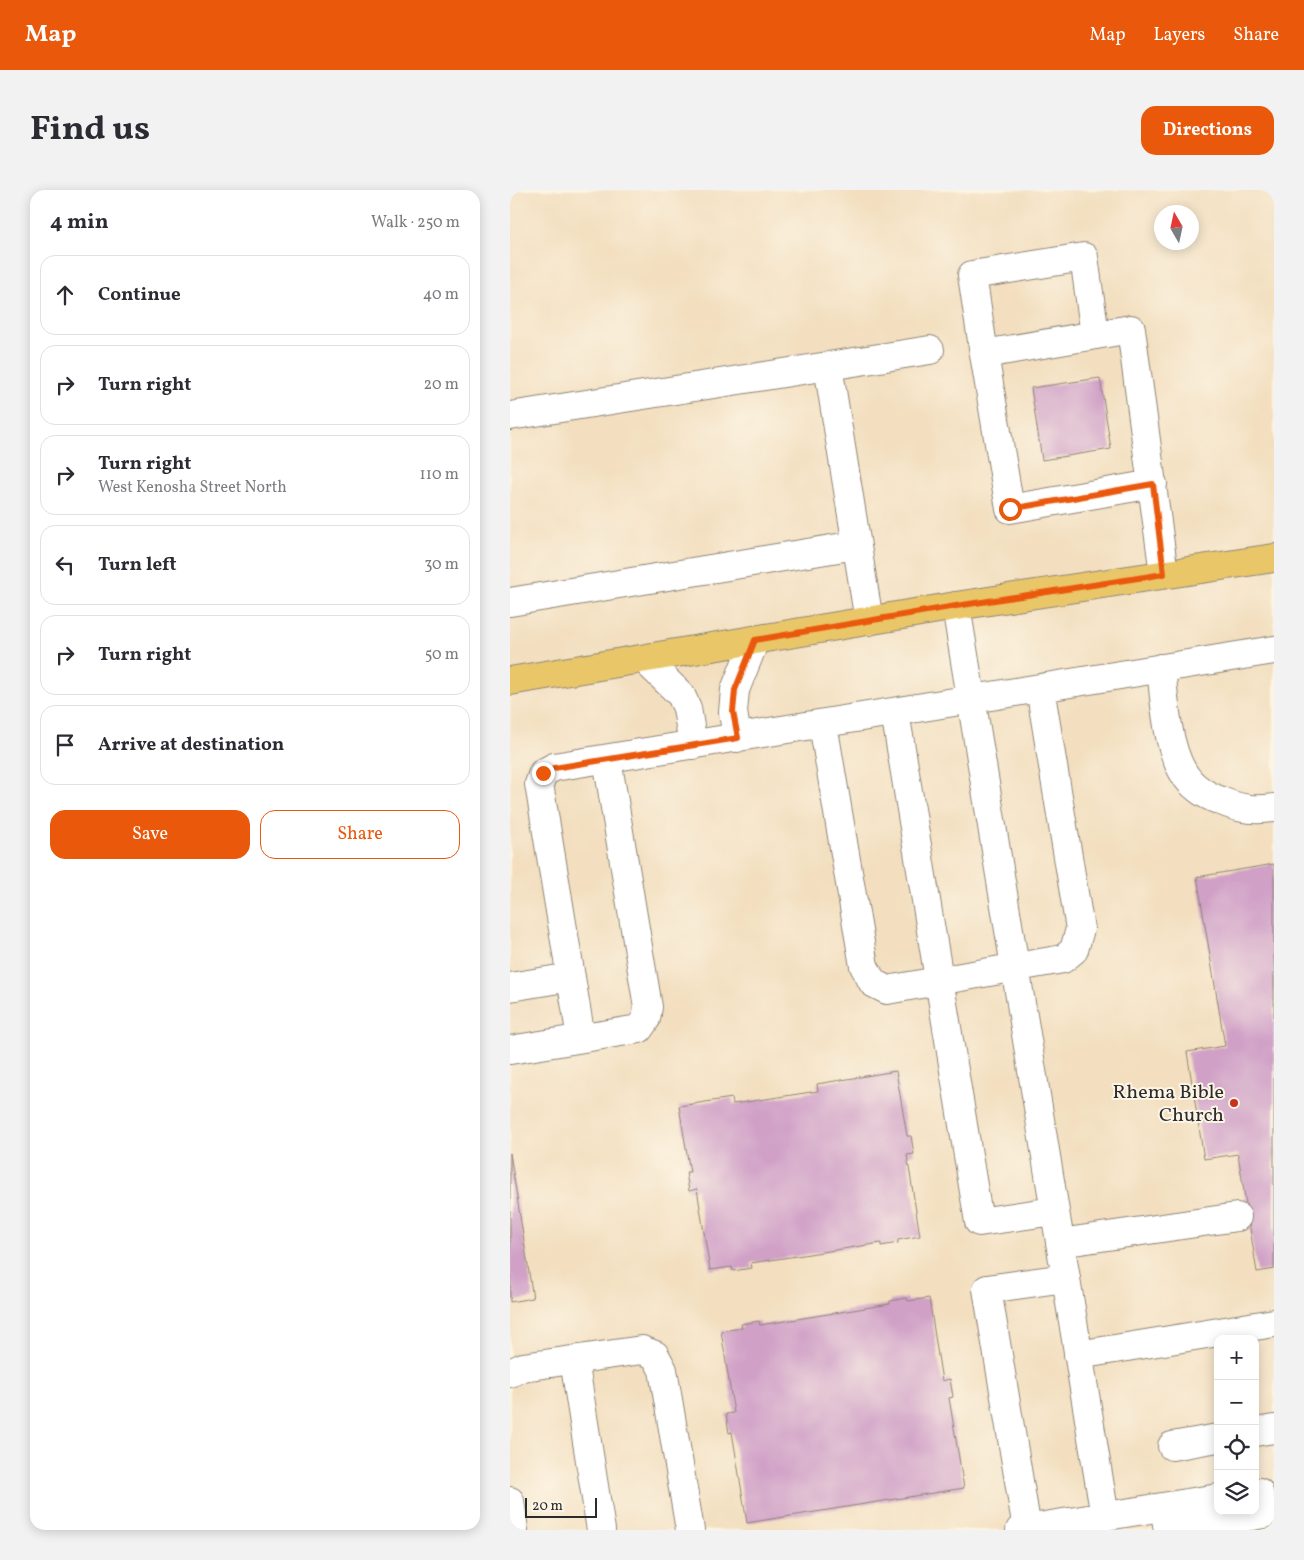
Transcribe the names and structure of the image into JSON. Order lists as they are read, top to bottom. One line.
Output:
{"places":["Rhema Bible Church"],"scale_bar":"20 m","north":"top","page":{"header":"Map","nav":["Map","Layers","Share"],"title":"Find us","buttons":["Directions",["Save","Share"]],"heading":["4 min","Walk · 250 m"],"list":[["Continue","40 m"],["Turn right","20 m"],["Turn right","West Kenosha Street North","110 m"],["Turn left","30 m"],["Turn right","50 m"],"Arrive at destination"],"map_buttons":["+","−"],"scale":"20 m"}}
